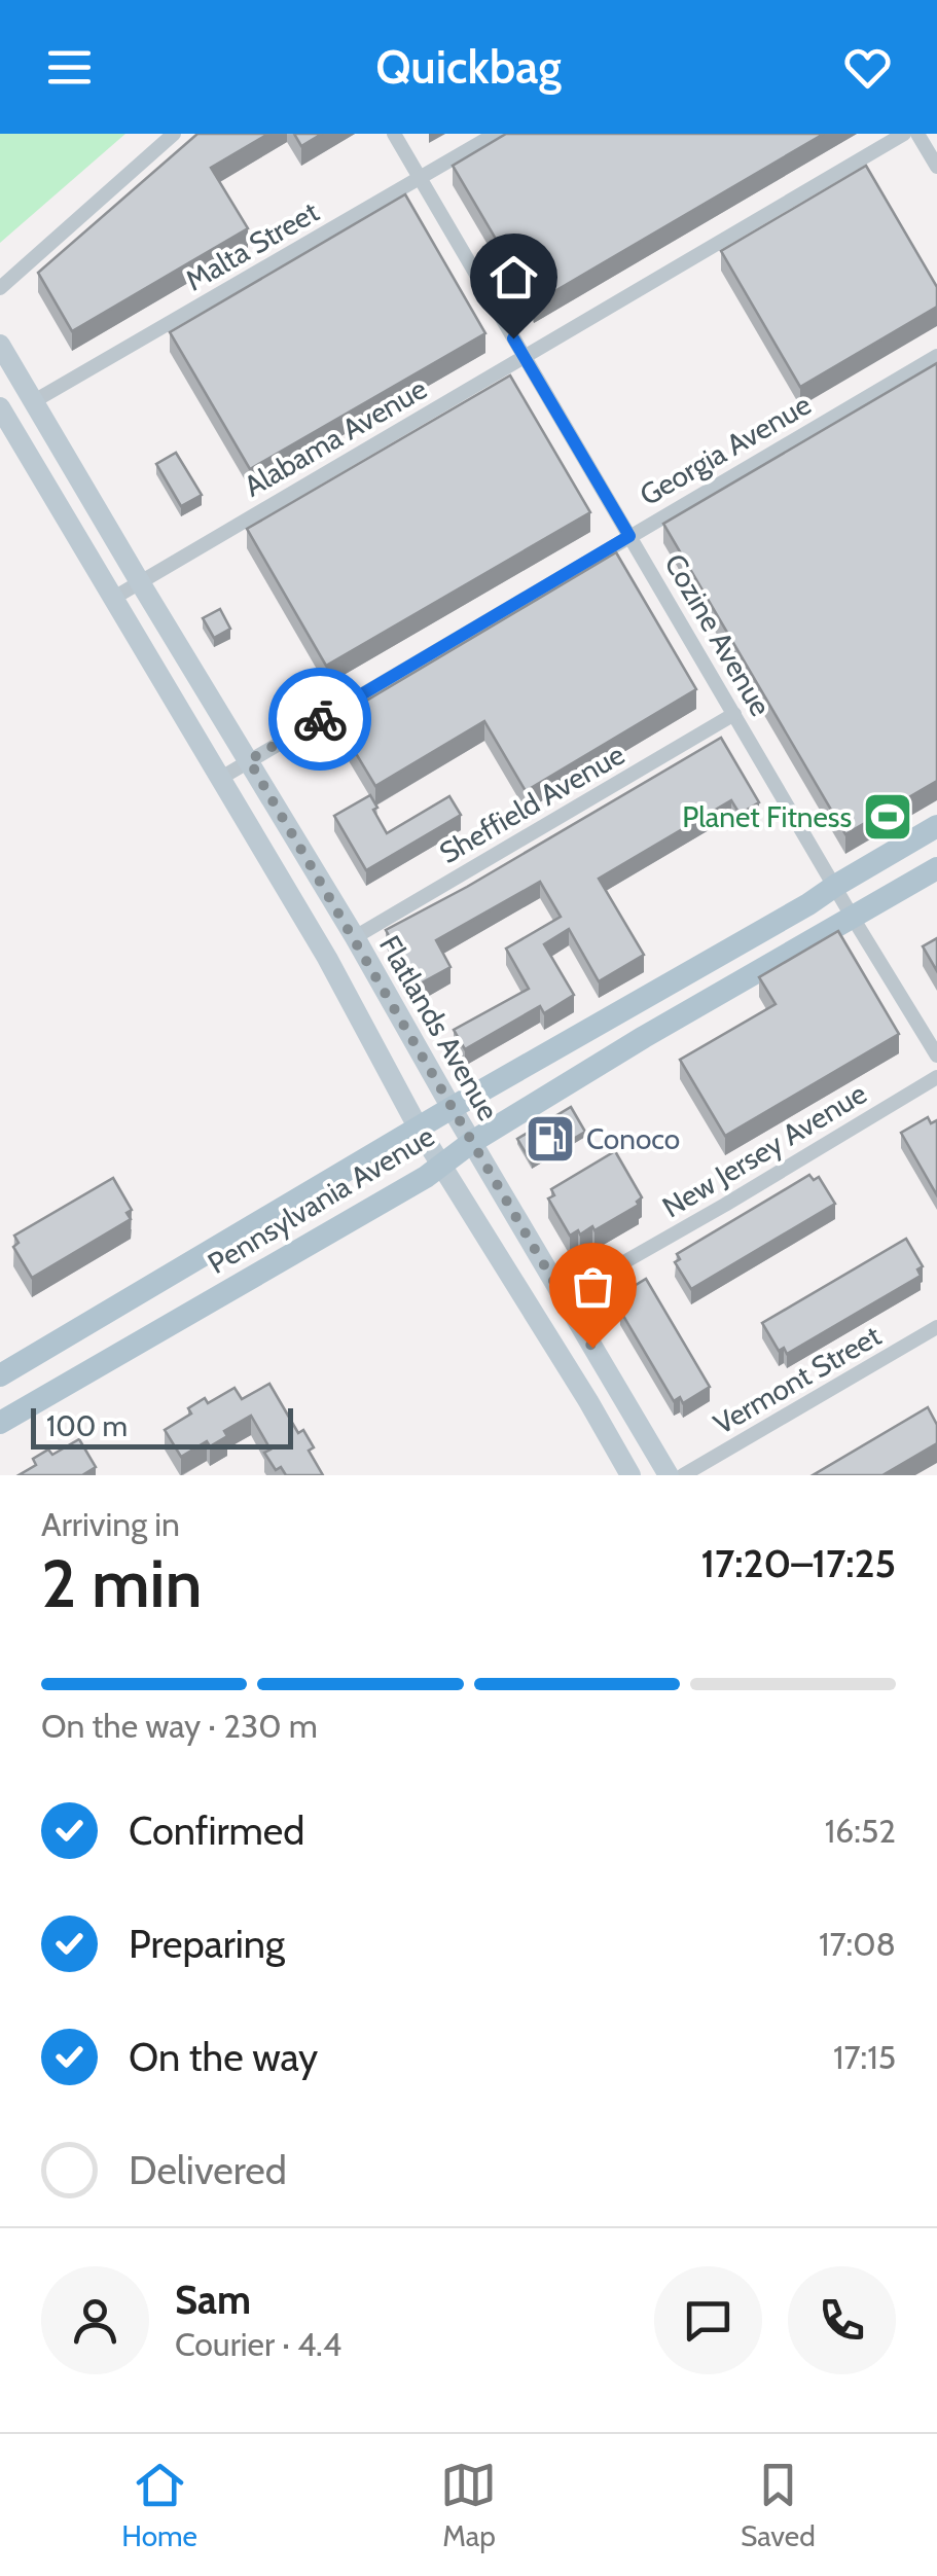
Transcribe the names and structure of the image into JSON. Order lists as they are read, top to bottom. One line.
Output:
{"streets":{"main road":["Flatlands Avenue","Pennsylvania Avenue"],"street":["Malta Street","Alabama Avenue","Georgia Avenue","Cozine Avenue","Sheffield Avenue","New Jersey Avenue","Vermont Street"]},"crossings":[["Malta Street","Cozine Avenue"],["Malta Street","Flatlands Avenue"],["Alabama Avenue","Cozine Avenue"],["Alabama Avenue","Flatlands Avenue"],["Georgia Avenue","Cozine Avenue"],["Georgia Avenue","Flatlands Avenue"],["Cozine Avenue","Sheffield Avenue"],["Cozine Avenue","Pennsylvania Avenue"],["Sheffield Avenue","Flatlands Avenue"],["Flatlands Avenue","New Jersey Avenue"],["Flatlands Avenue","Pennsylvania Avenue"]],"places":{"sports":["Planet Fitness"],"fuel station":["Conoco"]},"scale_bar":"100 m","page":{"header":"Quickbag","scale":"100 m","heading":["2 min","Arriving in","17:20–17:25"],"panel":["Sam","Courier · 4.4"],"bar":"On the way · 230 m","list":[["Confirmed","16:52"],["Preparing","17:08"],["On the way","17:15"],"Delivered"],"tabs":["Home","Map","Saved"]}}
